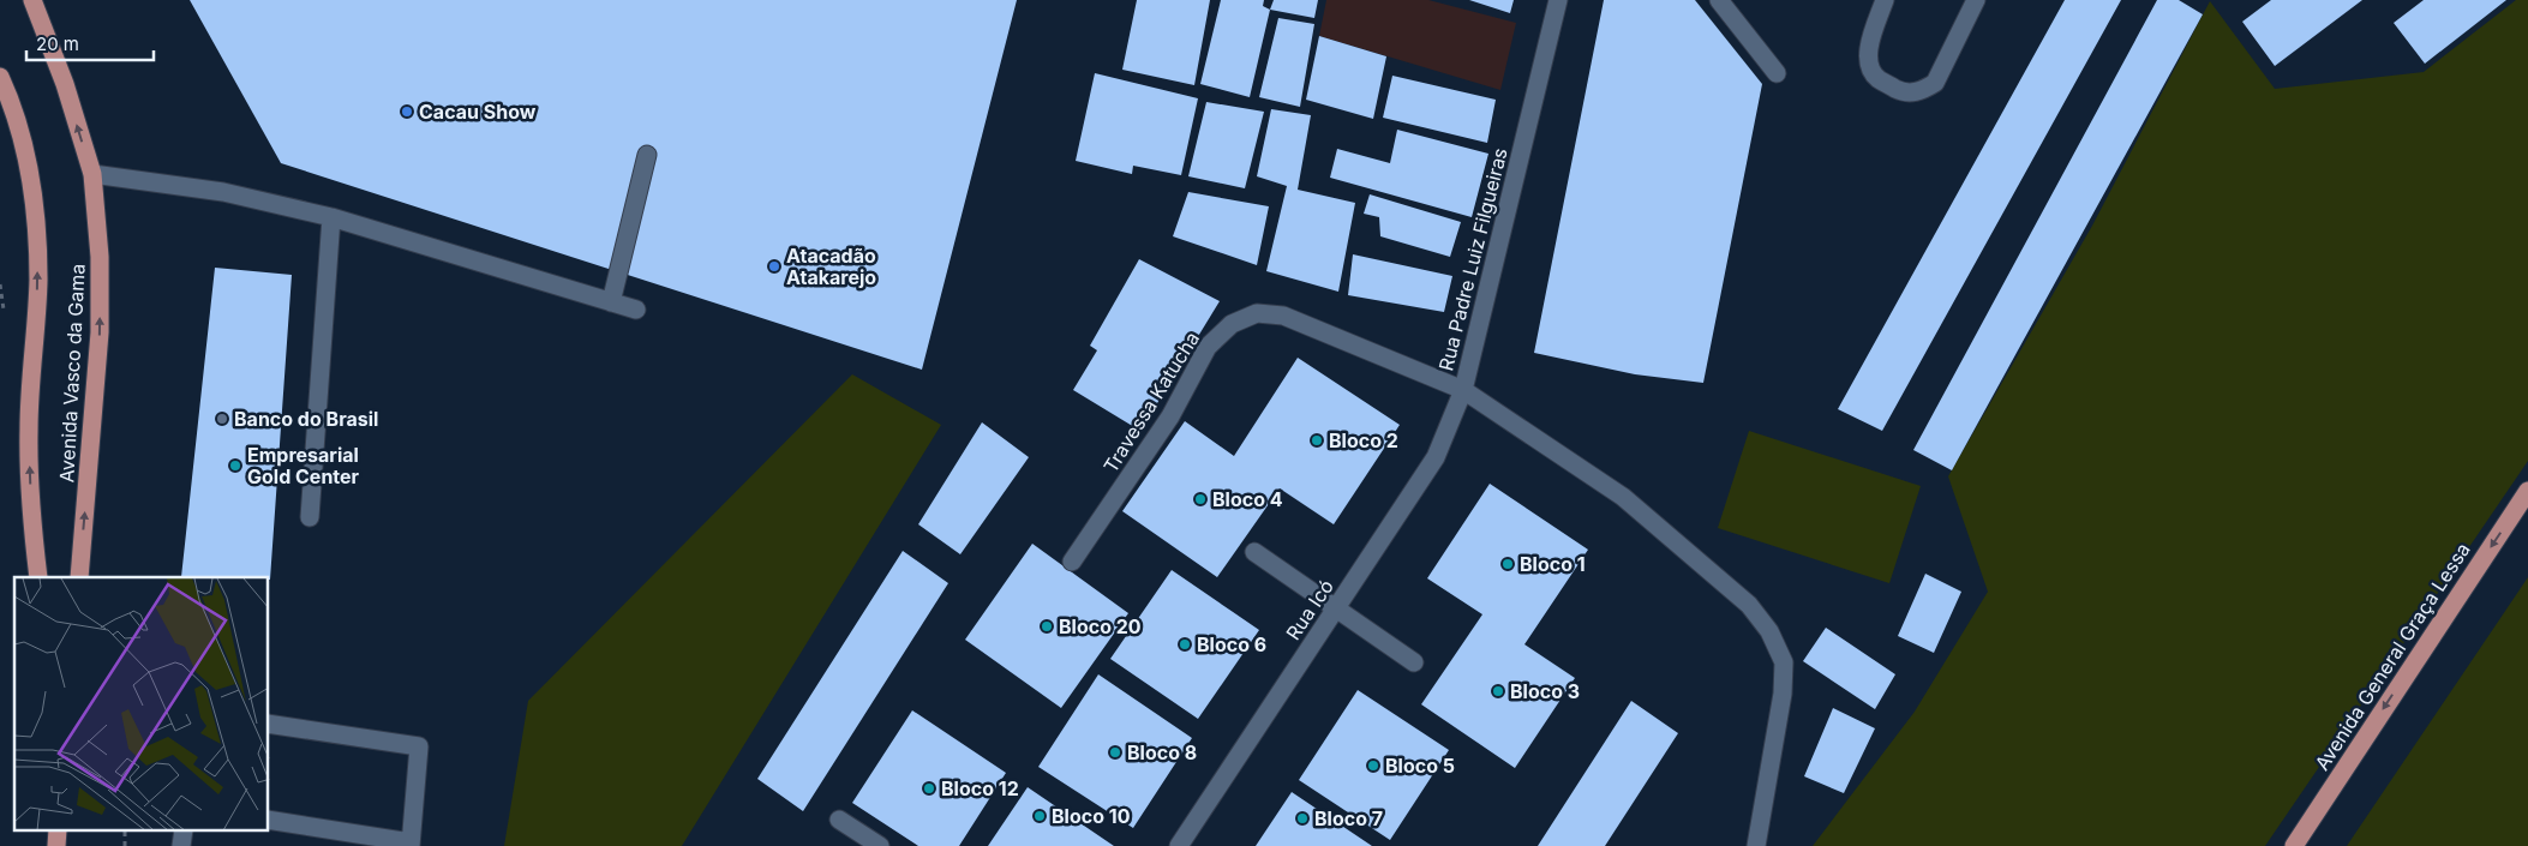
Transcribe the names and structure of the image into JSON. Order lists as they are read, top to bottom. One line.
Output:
{"streets":{"main road":["Avenida Vasco da Gama","Avenida General Graça Lessa"],"street":["Rua Padre Luiz Filgueiras","Travessa Katucha","Rua Icó"]},"crossings":[["Rua Padre Luiz Filgueiras","Travessa Katucha"],["Rua Padre Luiz Filgueiras","Rua Icó"],["Travessa Katucha","Rua Icó"]],"one_way":["Avenida General Graça Lessa"],"places":["Cacau Show","Atacadão Atakarejo","Banco do Brasil","Bloco 2","Empresarial Gold Center","Bloco 4","Bloco 1","Bloco 20","Bloco 6","Bloco 3","Bloco 8","Bloco 5","Bloco 12","Bloco 10","Bloco 7"],"scale_bar":"20 m"}
